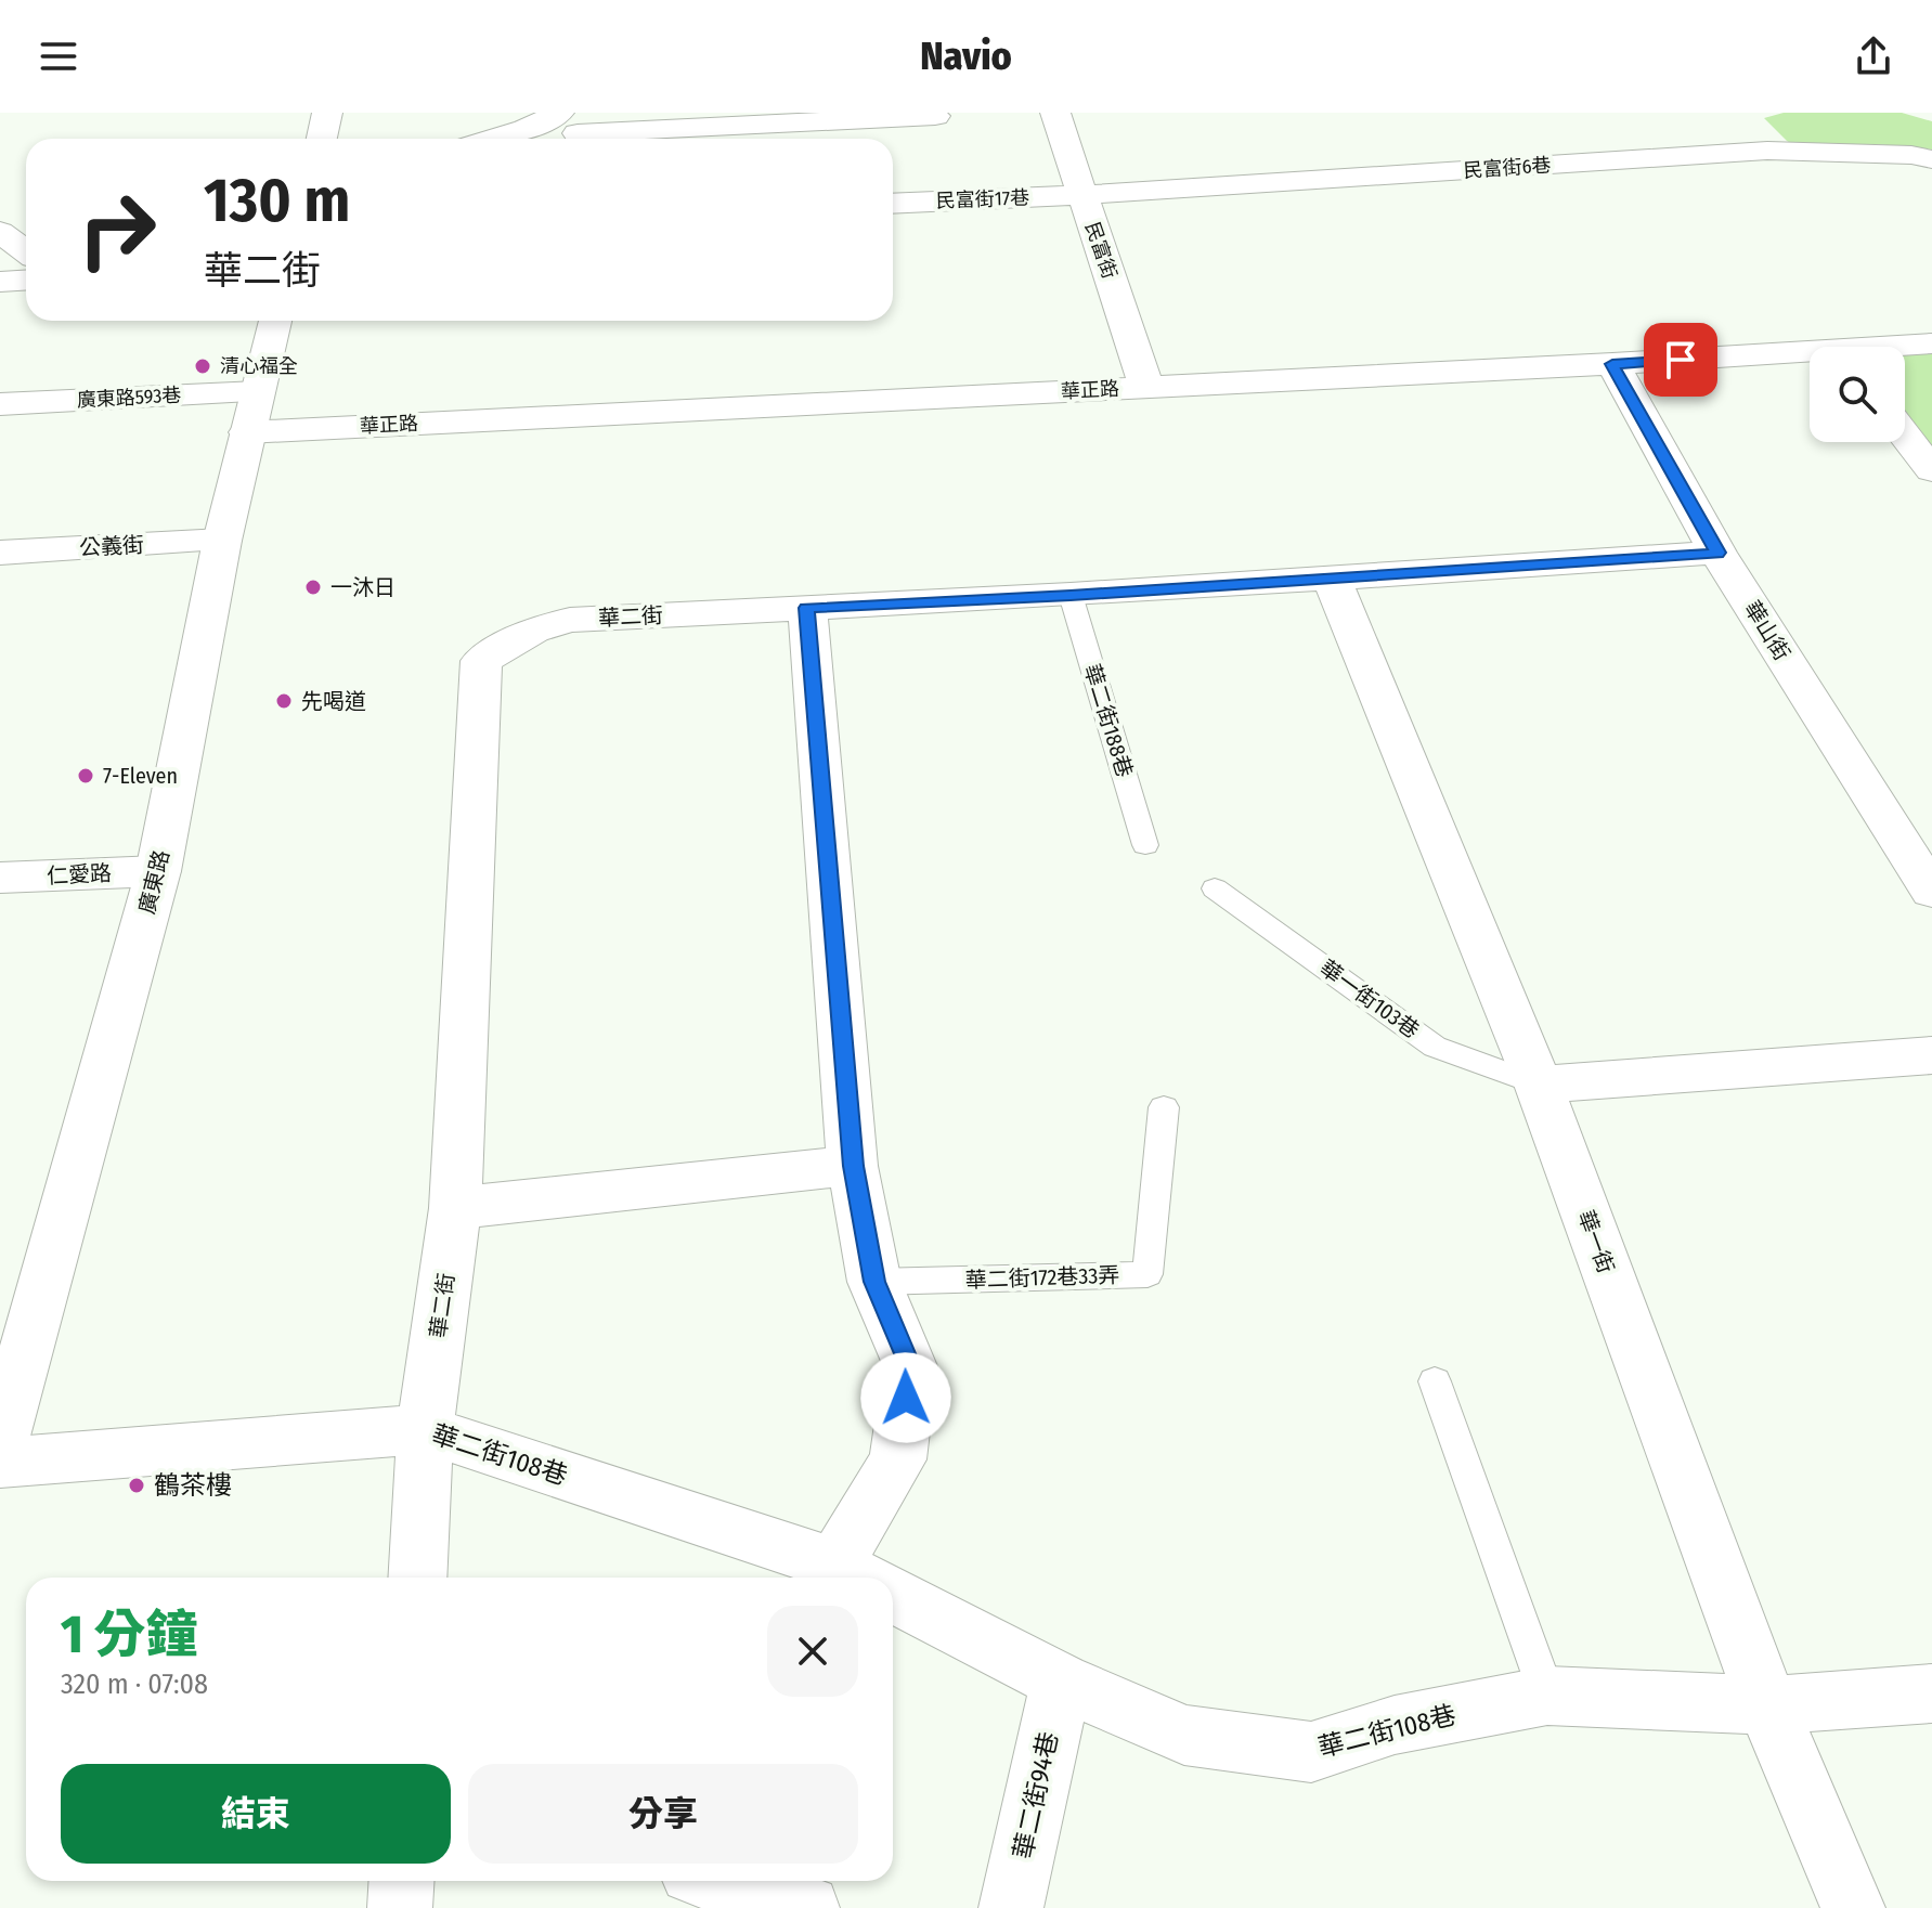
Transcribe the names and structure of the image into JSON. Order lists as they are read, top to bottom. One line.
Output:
{"streets":{"street":["民富街6巷","民富街17巷","民富街","華正路","廣東路593巷","公義街","華二街","華山街","仁愛路","廣東路","華一街","華二街108巷","華二街94巷"],"lane":["華二街188巷","華一街103巷","華二街172巷33弄"]},"crossings":[["民富街6巷","民富街17巷"],["民富街6巷","民富街"],["民富街17巷","民富街"],["民富街","華正路"],["華正路","華山街"],["華正路","廣東路"],["廣東路593巷","廣東路"],["公義街","廣東路"],["華二街","華山街"],["華二街","華二街188巷"],["華二街","華一街"],["華二街","華二街108巷"],["仁愛路","廣東路"],["華一街103巷","華一街"],["華一街","華二街108巷"],["華二街108巷","華二街94巷"]],"places":["清心福全","一沐日","先喝道","7-Eleven","鶴茶樓"],"page":{"header":"Navio","turn":["130 m","華二街"],"heading":["1 分鐘","320 m · 07:08"],"buttons":["結束","分享"]}}
